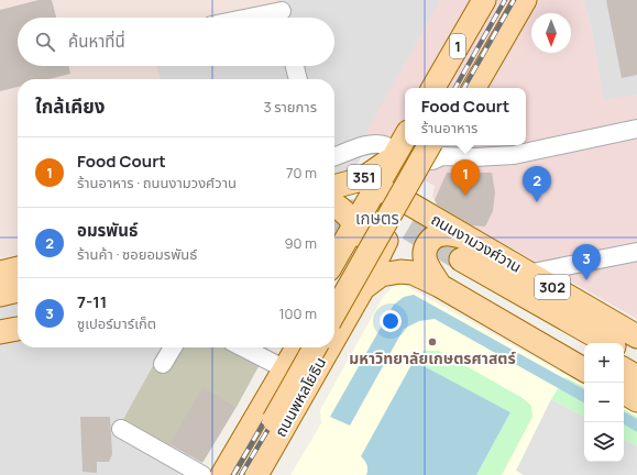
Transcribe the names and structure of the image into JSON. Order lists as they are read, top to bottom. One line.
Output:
{"streets":{"main road":["1","351","ถนนงามวงศ์วาน","302","ถนนพหลโยธิน"]},"crossings":[["ถนนงามวงศ์วาน","ถนนพหลโยธิน"]],"districts":["เกษตร"],"places":["มหาวิทยาลัยเกษตรศาสตร์"],"north":"bottom","page":{"search":"ค้นหาที่นี่","heading":["ใกล้เคียง","3 รายการ"],"popup":["Food Court","ร้านอาหาร"],"list":[{"mark":"1","name":"Food Court","note":"ร้านอาหาร · ถนนงามวงศ์วาน","value":"70 m"},{"mark":"2","name":"อมรพันธ์","note":"ร้านค้า · ซอยอมรพันธ์","value":"90 m"},{"mark":"3","name":"7-11","note":"ซูเปอร์มาร์เก็ต","value":"100 m"}],"pins":["1","2","3"],"map_buttons":["+","−"]}}
